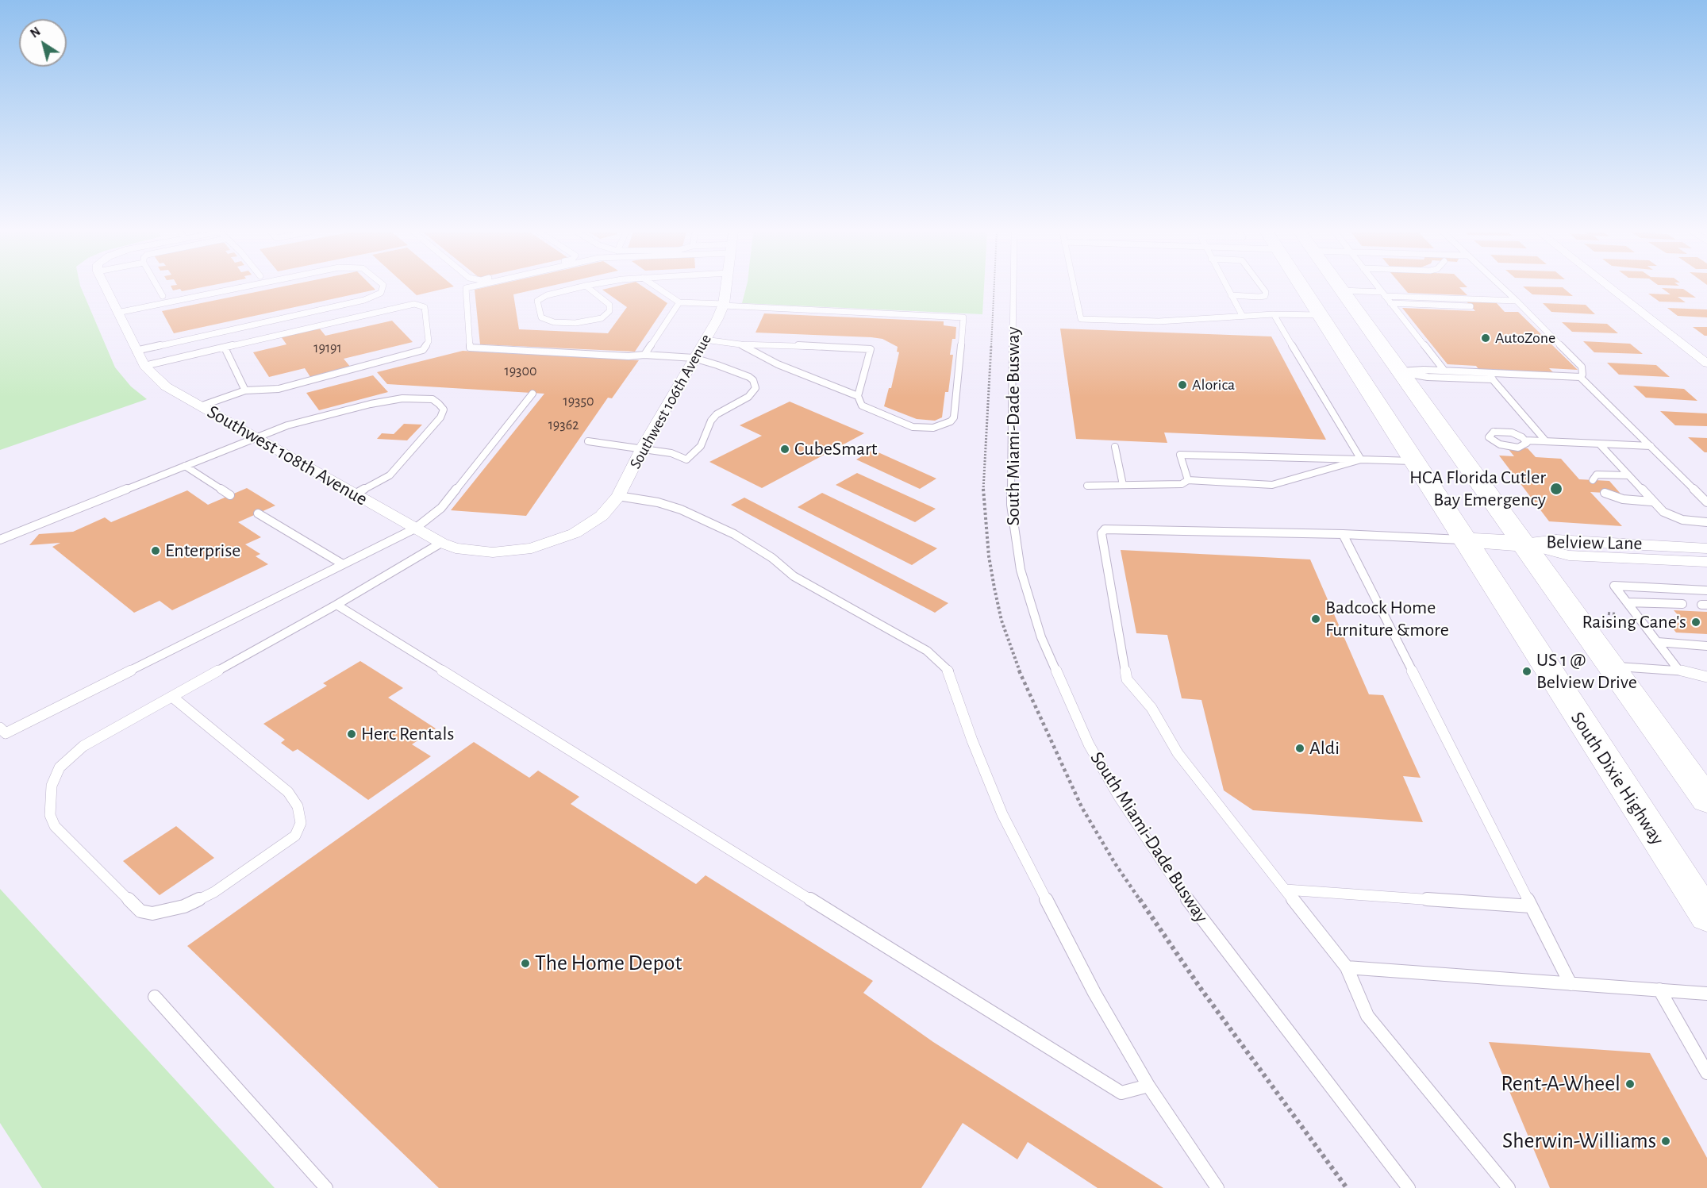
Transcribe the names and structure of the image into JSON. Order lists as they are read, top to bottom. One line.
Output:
{"streets":{"highway":["South Dixie Highway"],"street":["Southwest 106th Avenue","Southwest 108th Avenue","Belview Lane"],"lane":["South Miami-Dade Busway"]},"crossings":[["Southwest 106th Avenue","Southwest 108th Avenue"]],"places":["AutoZone","Alorica","CubeSmart","HCA Florida Cutler Bay Emergency","Enterprise","Badcock Home Furniture &more","Raising Cane's","US 1 @ Belview Drive","Herc Rentals","Aldi","The Home Depot","Rent-A-Wheel","Sherwin-Williams"],"house_numbers":["19191","19300","19350","19362"],"north":"top left"}
